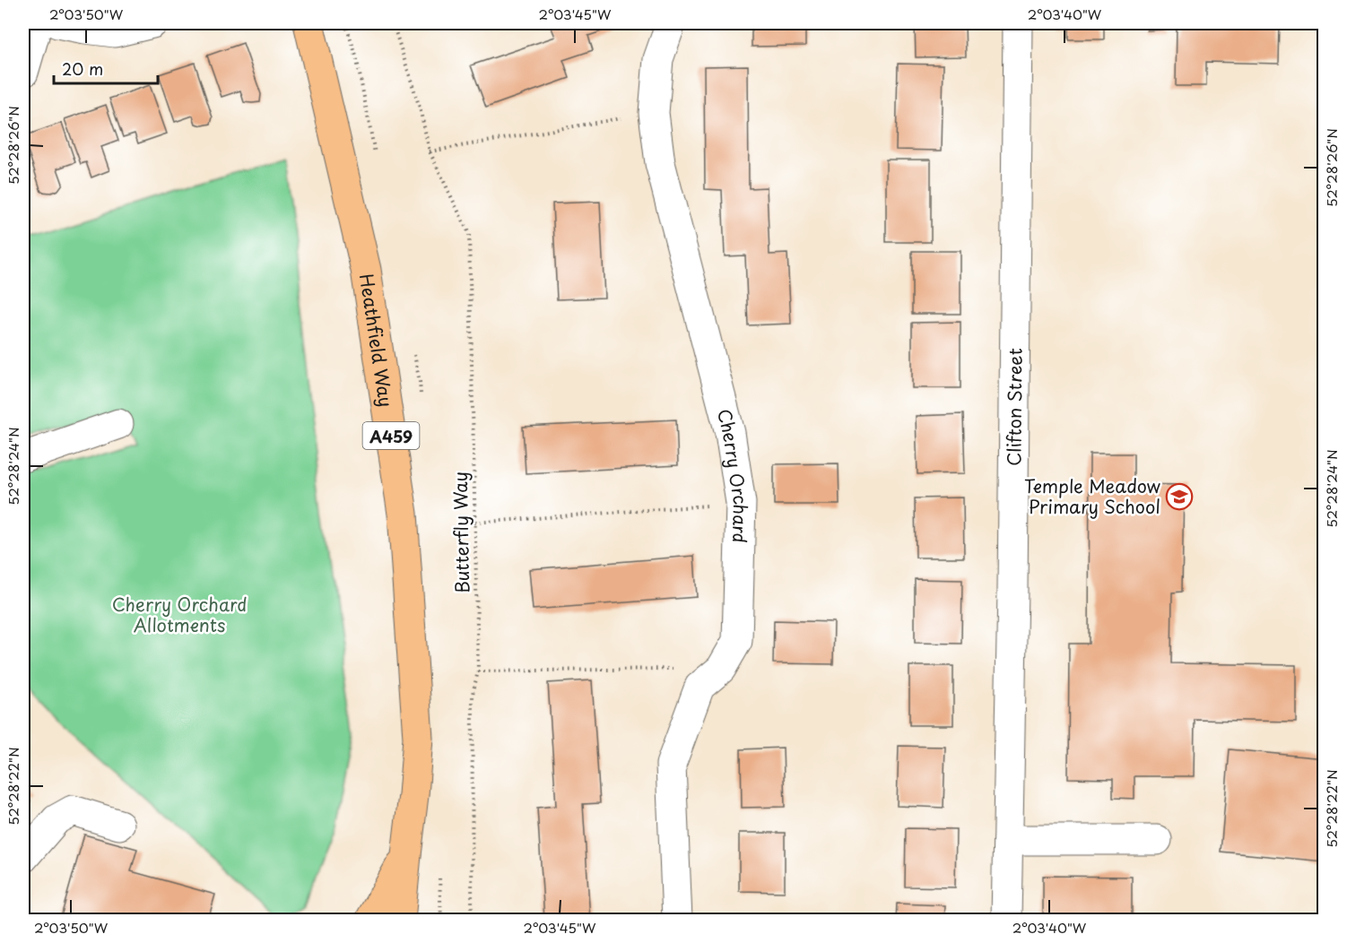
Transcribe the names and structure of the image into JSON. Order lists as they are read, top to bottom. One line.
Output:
{"streets":{"main road":["Heathfield Way","A459"],"street":["Clifton Street","Cherry Orchard"],"path":["Butterfly Way"]},"parks":["Cherry Orchard Allotments"],"places":{"school or university":["Temple Meadow Primary School"]},"scale_bar":"20 m","coordinates":["2°03'50\"W","2°03'45\"W","2°03'40\"W","52°28'26\"N","52°28'24\"N","52°28'22\"N"]}
